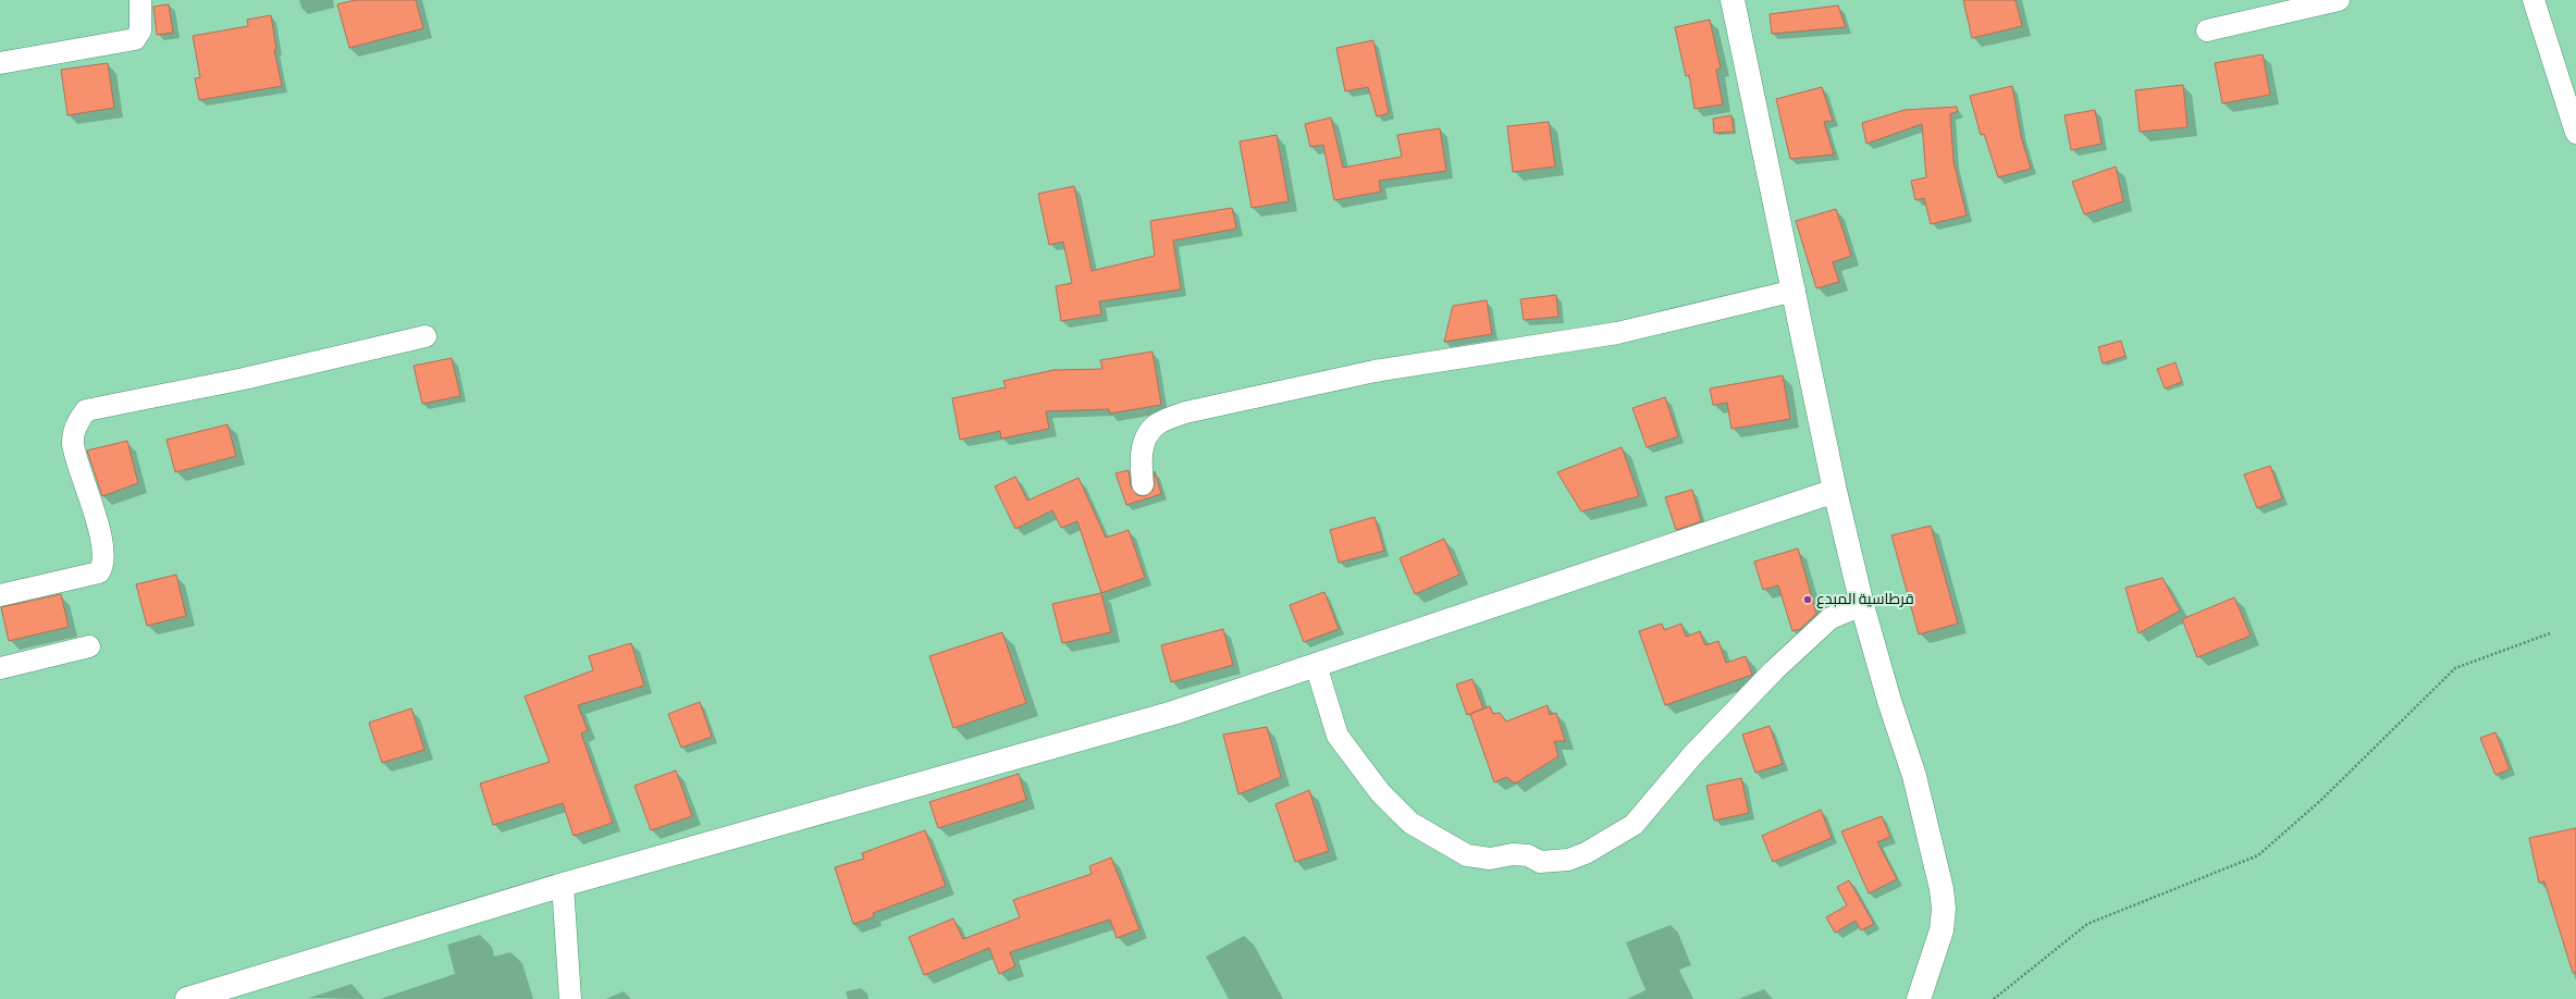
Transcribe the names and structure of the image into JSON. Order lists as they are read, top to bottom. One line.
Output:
{"places":["قرطاسية المبدع"]}
